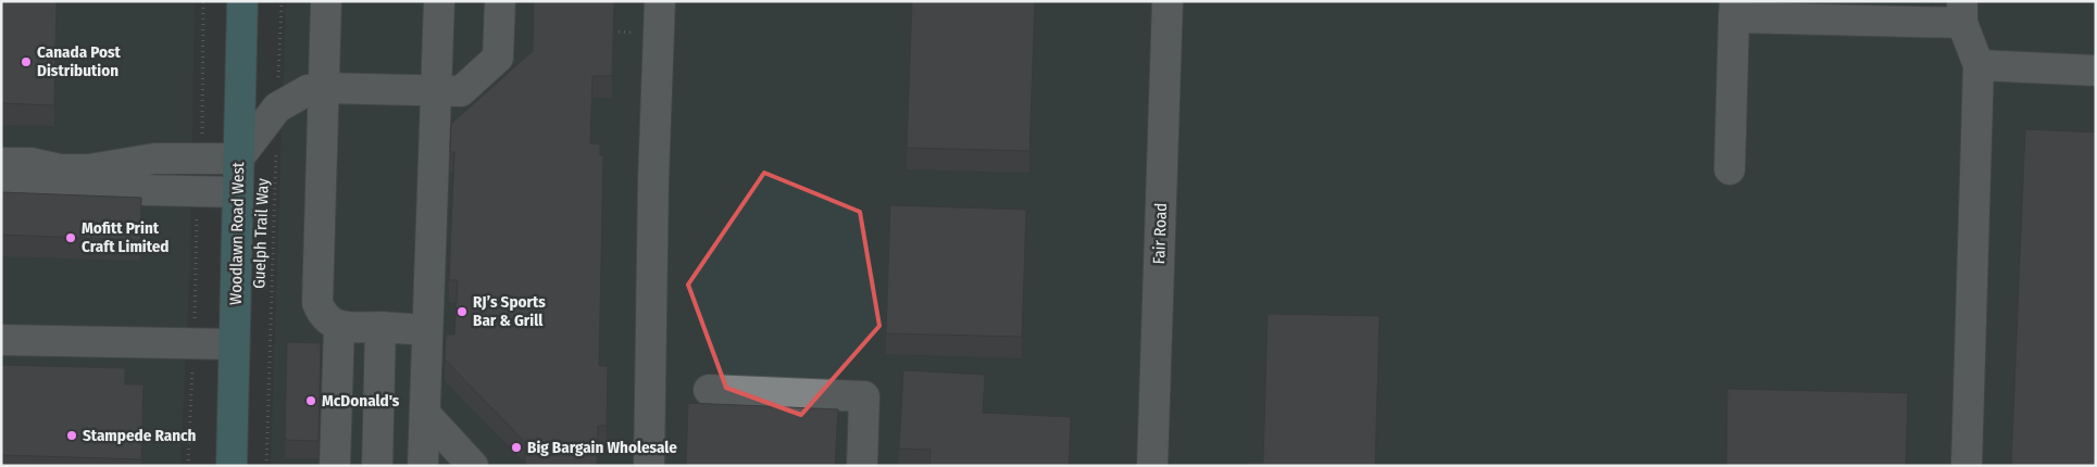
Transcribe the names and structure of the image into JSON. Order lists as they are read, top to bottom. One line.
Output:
{"streets":{"main road":["Woodlawn Road West"],"street":["Fair Road"],"path":["Guelph Trail Way"]},"places":["Canada Post Distribution","Mofitt Print Craft Limited","RJ’s Sports Bar & Grill","McDonald's","Stampede Ranch","Big Bargain Wholesale"]}
